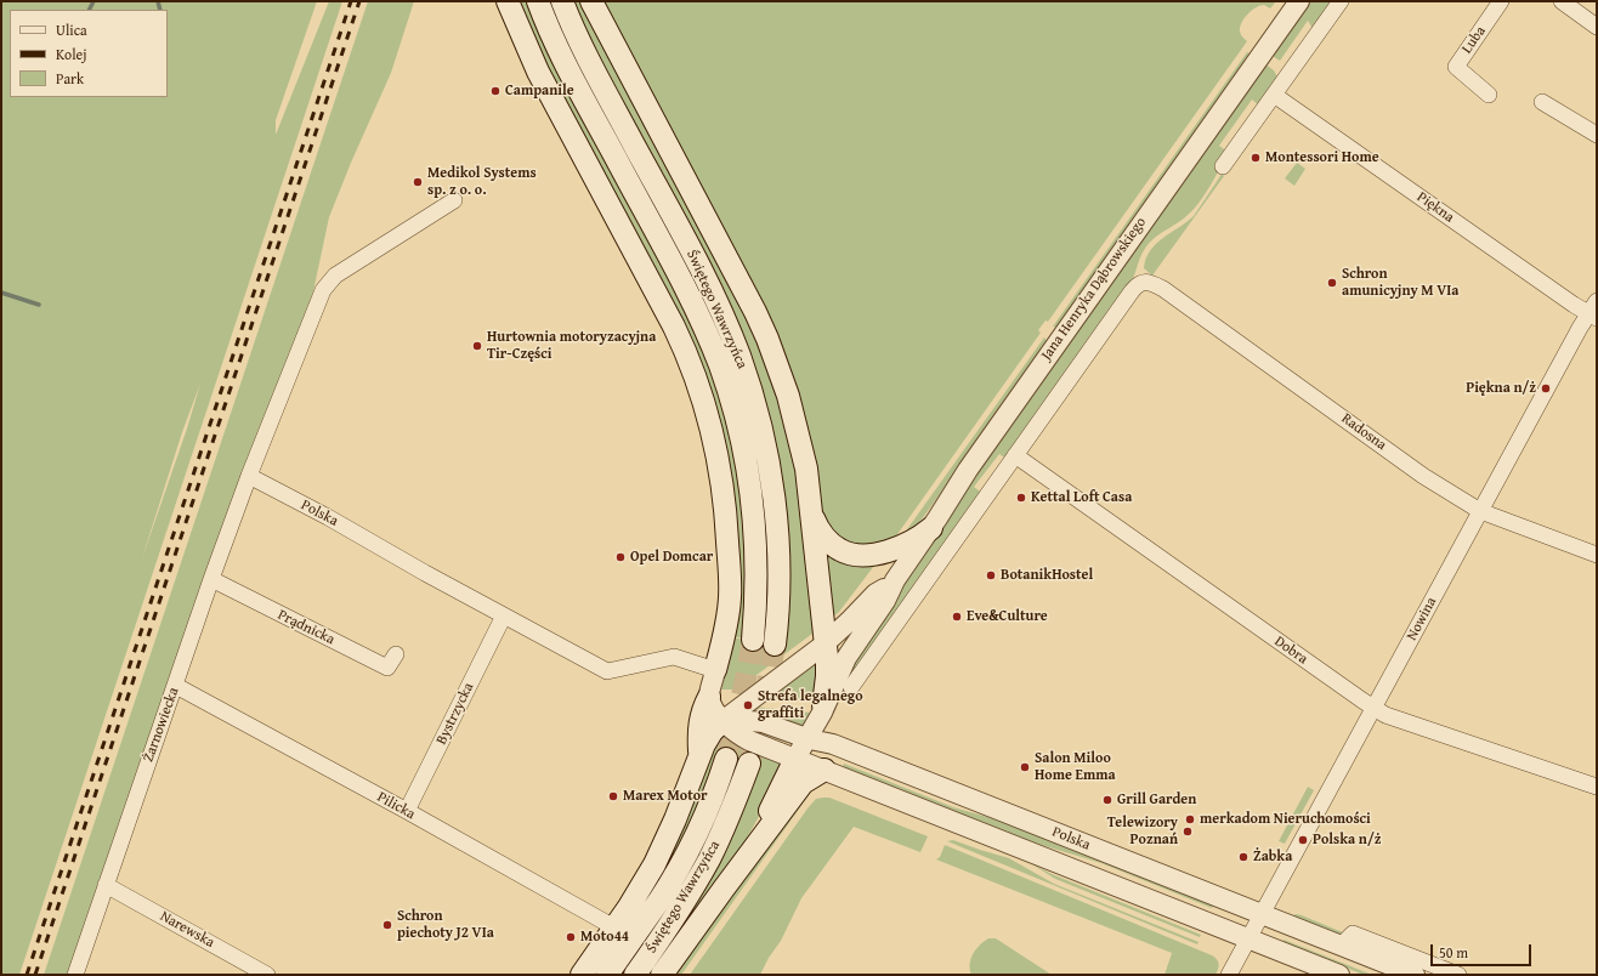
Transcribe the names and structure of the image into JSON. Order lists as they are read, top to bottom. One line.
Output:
{"streets":{"main road":["Świętego Wawrzyńca"],"street":["Luba","Piękna","Jana Henryka Dąbrowskiego","Radosna","Polska","Nowina","Prądnicka","Dobra","Bystrzycka","Żarnowiecka","Pilicka","Narewska"]},"crossings":[["Piękna","Nowina"],["Jana Henryka Dąbrowskiego","Polska"],["Radosna","Nowina"],["Radosna","Dobra"],["Polska","Nowina"],["Polska","Bystrzycka"],["Polska","Żarnowiecka"],["Nowina","Dobra"],["Prądnicka","Żarnowiecka"],["Bystrzycka","Pilicka"],["Żarnowiecka","Pilicka"],["Żarnowiecka","Narewska"]],"places":["Campanile","Montessori Home","Medikol Systems sp. z o. o.","Schron amunicyjny M VIa","Hurtownia motoryzacyjna Tir-Części","Piękna n/ż","Kettal Loft Casa","Opel Domcar","BotanikHostel","Eve&Culture","Strefa legalnego graffiti","Salon Miloo Home Emma","Marex Motor","Grill Garden","merkadom Nieruchomości","Telewizory Poznań","Polska n/ż","Żabka","Schron piechoty J2 VIa","Moto44"],"legend":["Ulica","Kolej","Park"],"scale_bar":"50 m"}
